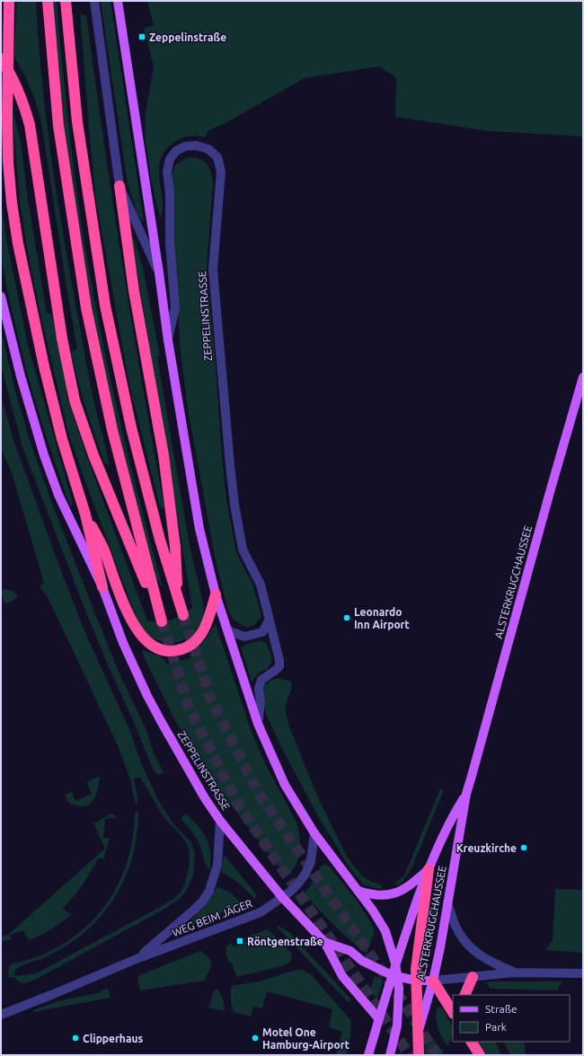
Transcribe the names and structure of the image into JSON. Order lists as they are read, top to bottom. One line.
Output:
{"streets":{"main road":["ZEPPELINSTRASSE","ALSTERKRUGCHAUSSEE"],"street":["WEG BEIM JÄGER"]},"crossings":[["ZEPPELINSTRASSE","ALSTERKRUGCHAUSSEE"],["ZEPPELINSTRASSE","WEG BEIM JÄGER"]],"places":{"transit":["Zeppelinstraße","Röntgenstraße"],"other":["Leonardo Inn Airport","Kreuzkirche","Clipperhaus","Motel One Hamburg-Airport"]},"legend":["Straße","Park"]}
